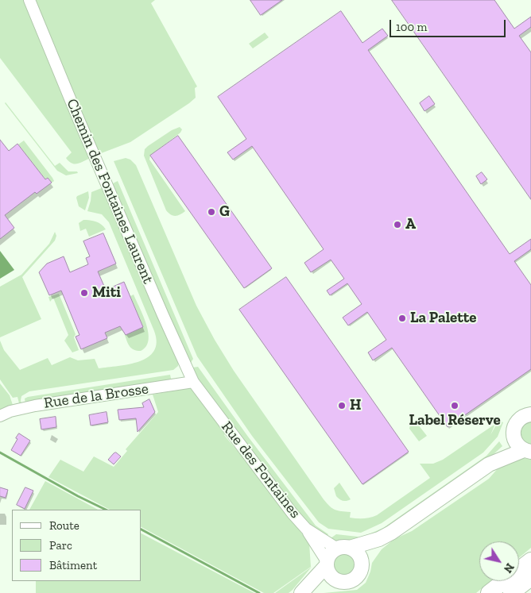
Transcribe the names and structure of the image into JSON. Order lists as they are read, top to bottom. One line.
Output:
{"streets":{"street":["Chemin des Fontaines Laurent","Rue de la Brosse","Rue des Fontaines"]},"crossings":[["Chemin des Fontaines Laurent","Rue de la Brosse"],["Chemin des Fontaines Laurent","Rue des Fontaines"],["Rue de la Brosse","Rue des Fontaines"]],"places":["G","A","Miti","La Palette","H","Label Réserve"],"legend":["Route","Parc","Bâtiment"],"scale_bar":"100 m","north":"bottom right"}
